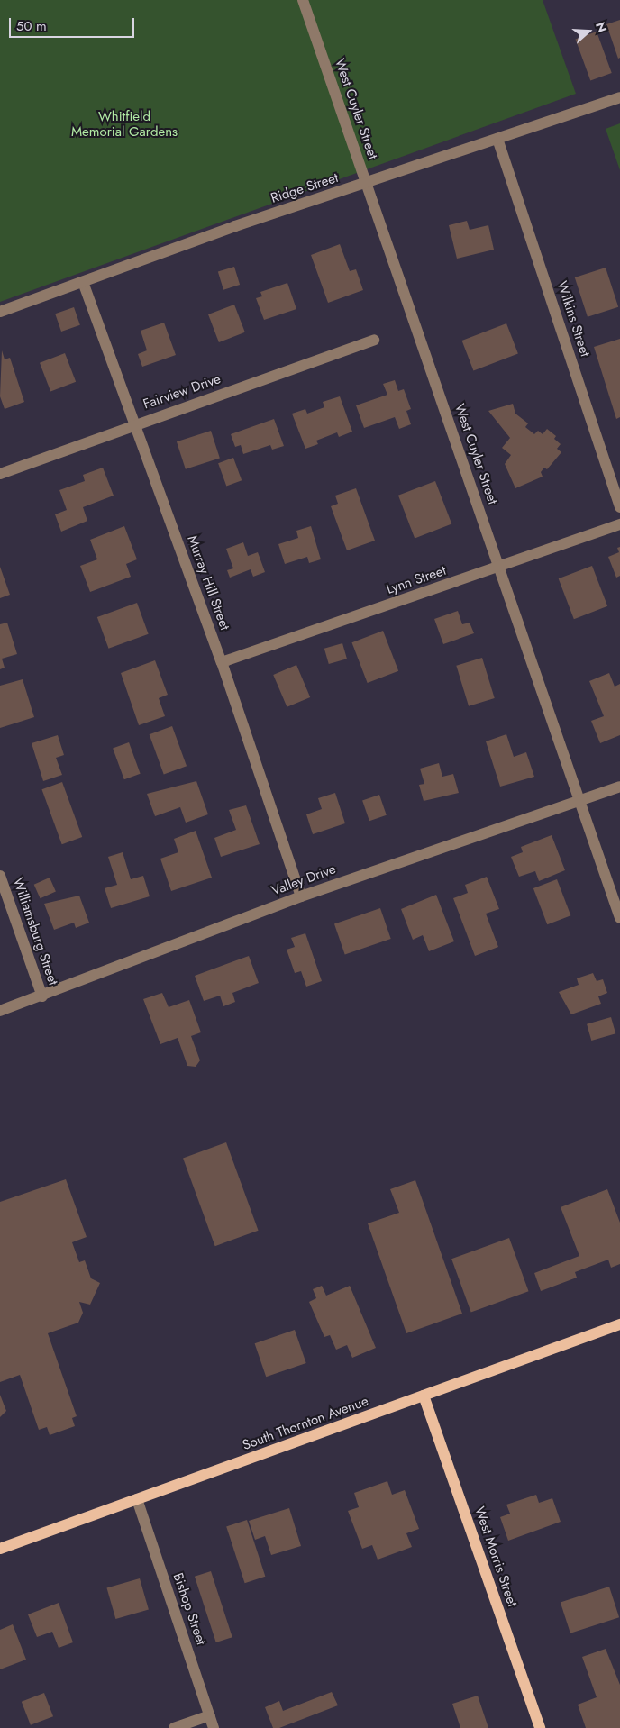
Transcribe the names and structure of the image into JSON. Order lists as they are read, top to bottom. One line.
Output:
{"streets":{"main road":["South Thornton Avenue","West Morris Street"],"street":["West Cuyler Street","Ridge Street","Wilkins Street","Fairview Drive","Lynn Street","Murray Hill Street","Valley Drive","Williamsburg Street","Bishop Street"]},"crossings":[["West Cuyler Street","Ridge Street"],["West Cuyler Street","Lynn Street"],["West Cuyler Street","Valley Drive"],["Ridge Street","Wilkins Street"],["Ridge Street","Murray Hill Street"],["Fairview Drive","Murray Hill Street"],["Lynn Street","Murray Hill Street"],["Murray Hill Street","Valley Drive"],["Valley Drive","Williamsburg Street"],["South Thornton Avenue","West Morris Street"],["South Thornton Avenue","Bishop Street"]],"parks":["Whitfield Memorial Gardens"],"scale_bar":"50 m","north":"right"}
